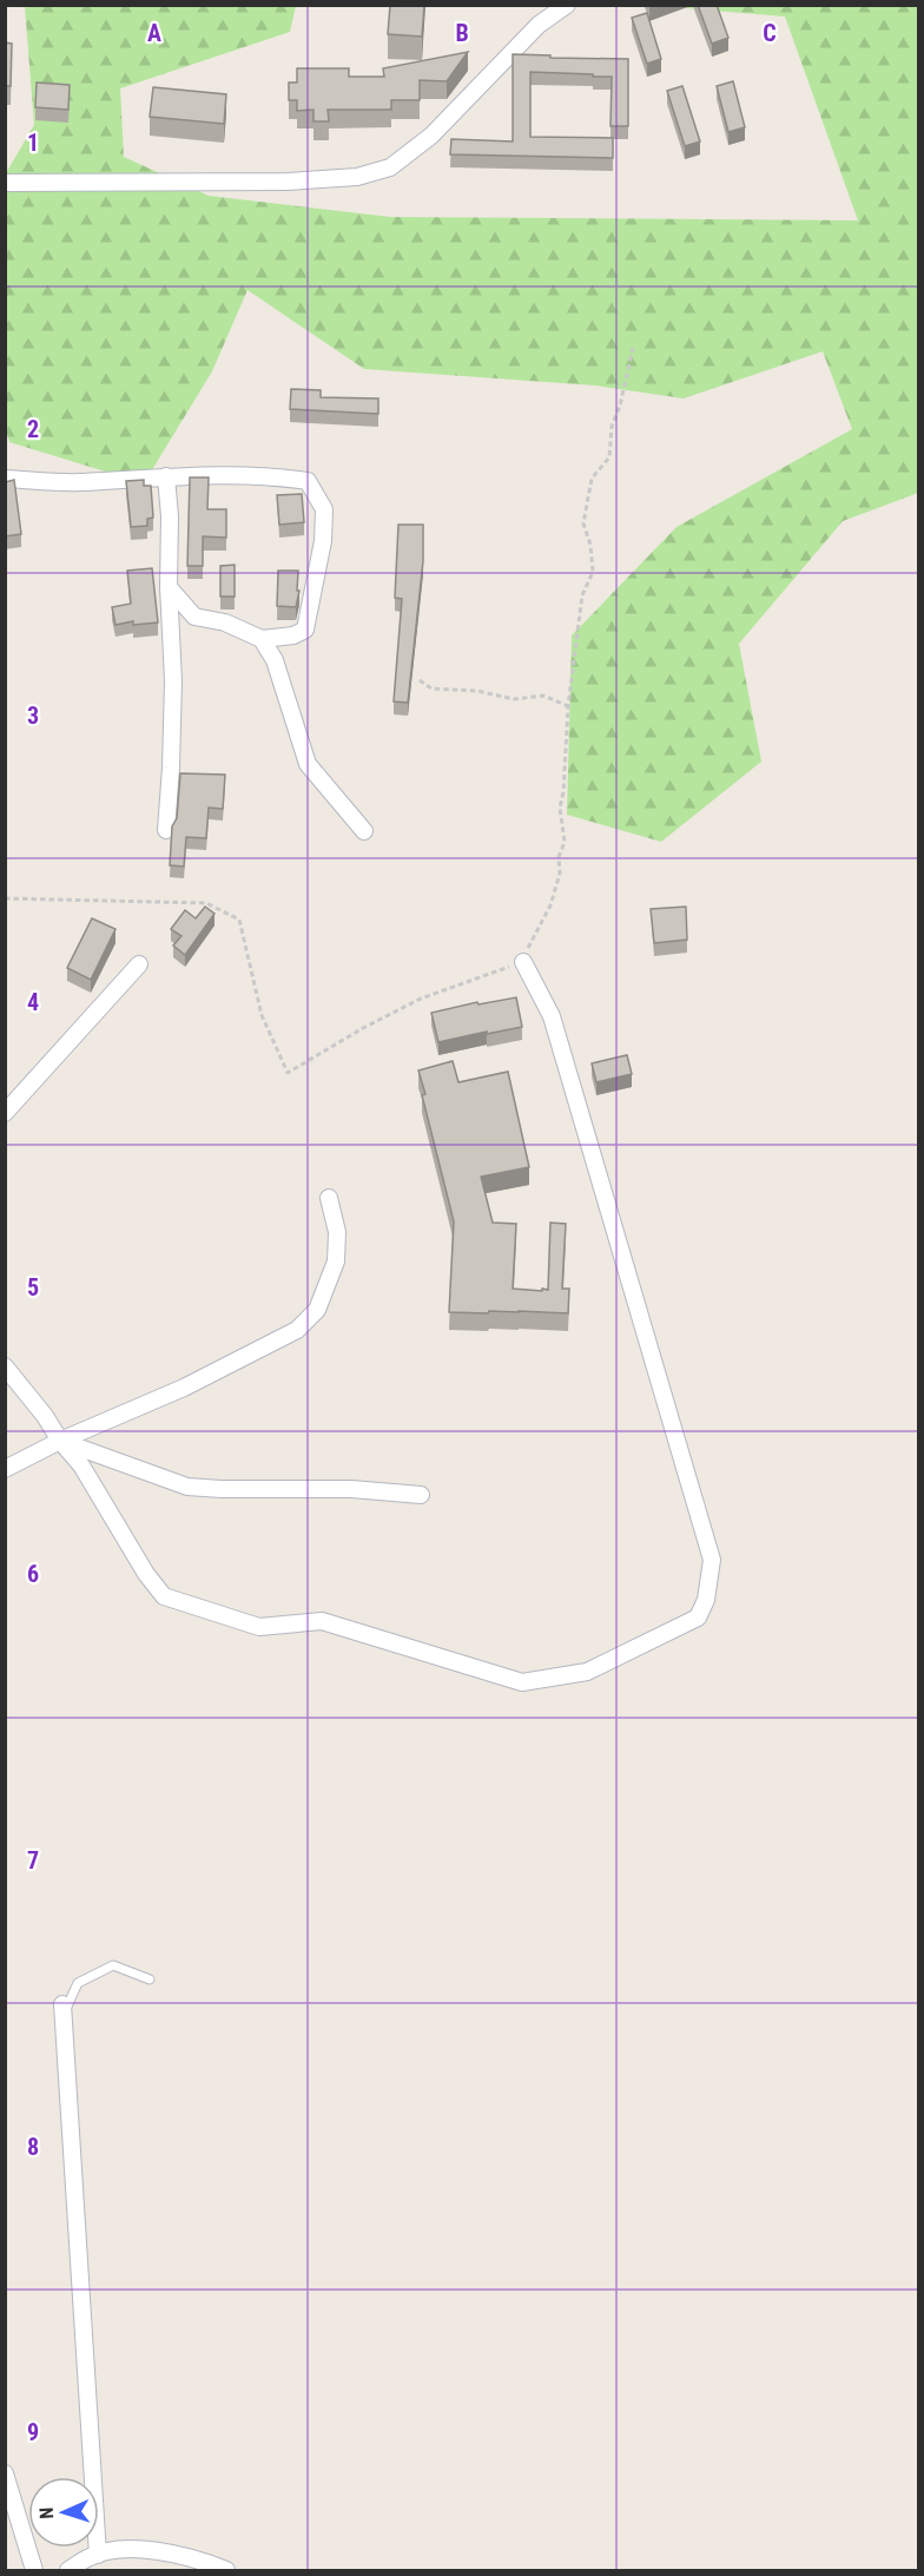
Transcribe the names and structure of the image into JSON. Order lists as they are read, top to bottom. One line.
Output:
{"north":"left","grid":{"columns":["A","B","C"],"rows":["1","2","3","4","5","6","7","8","9"]}}
